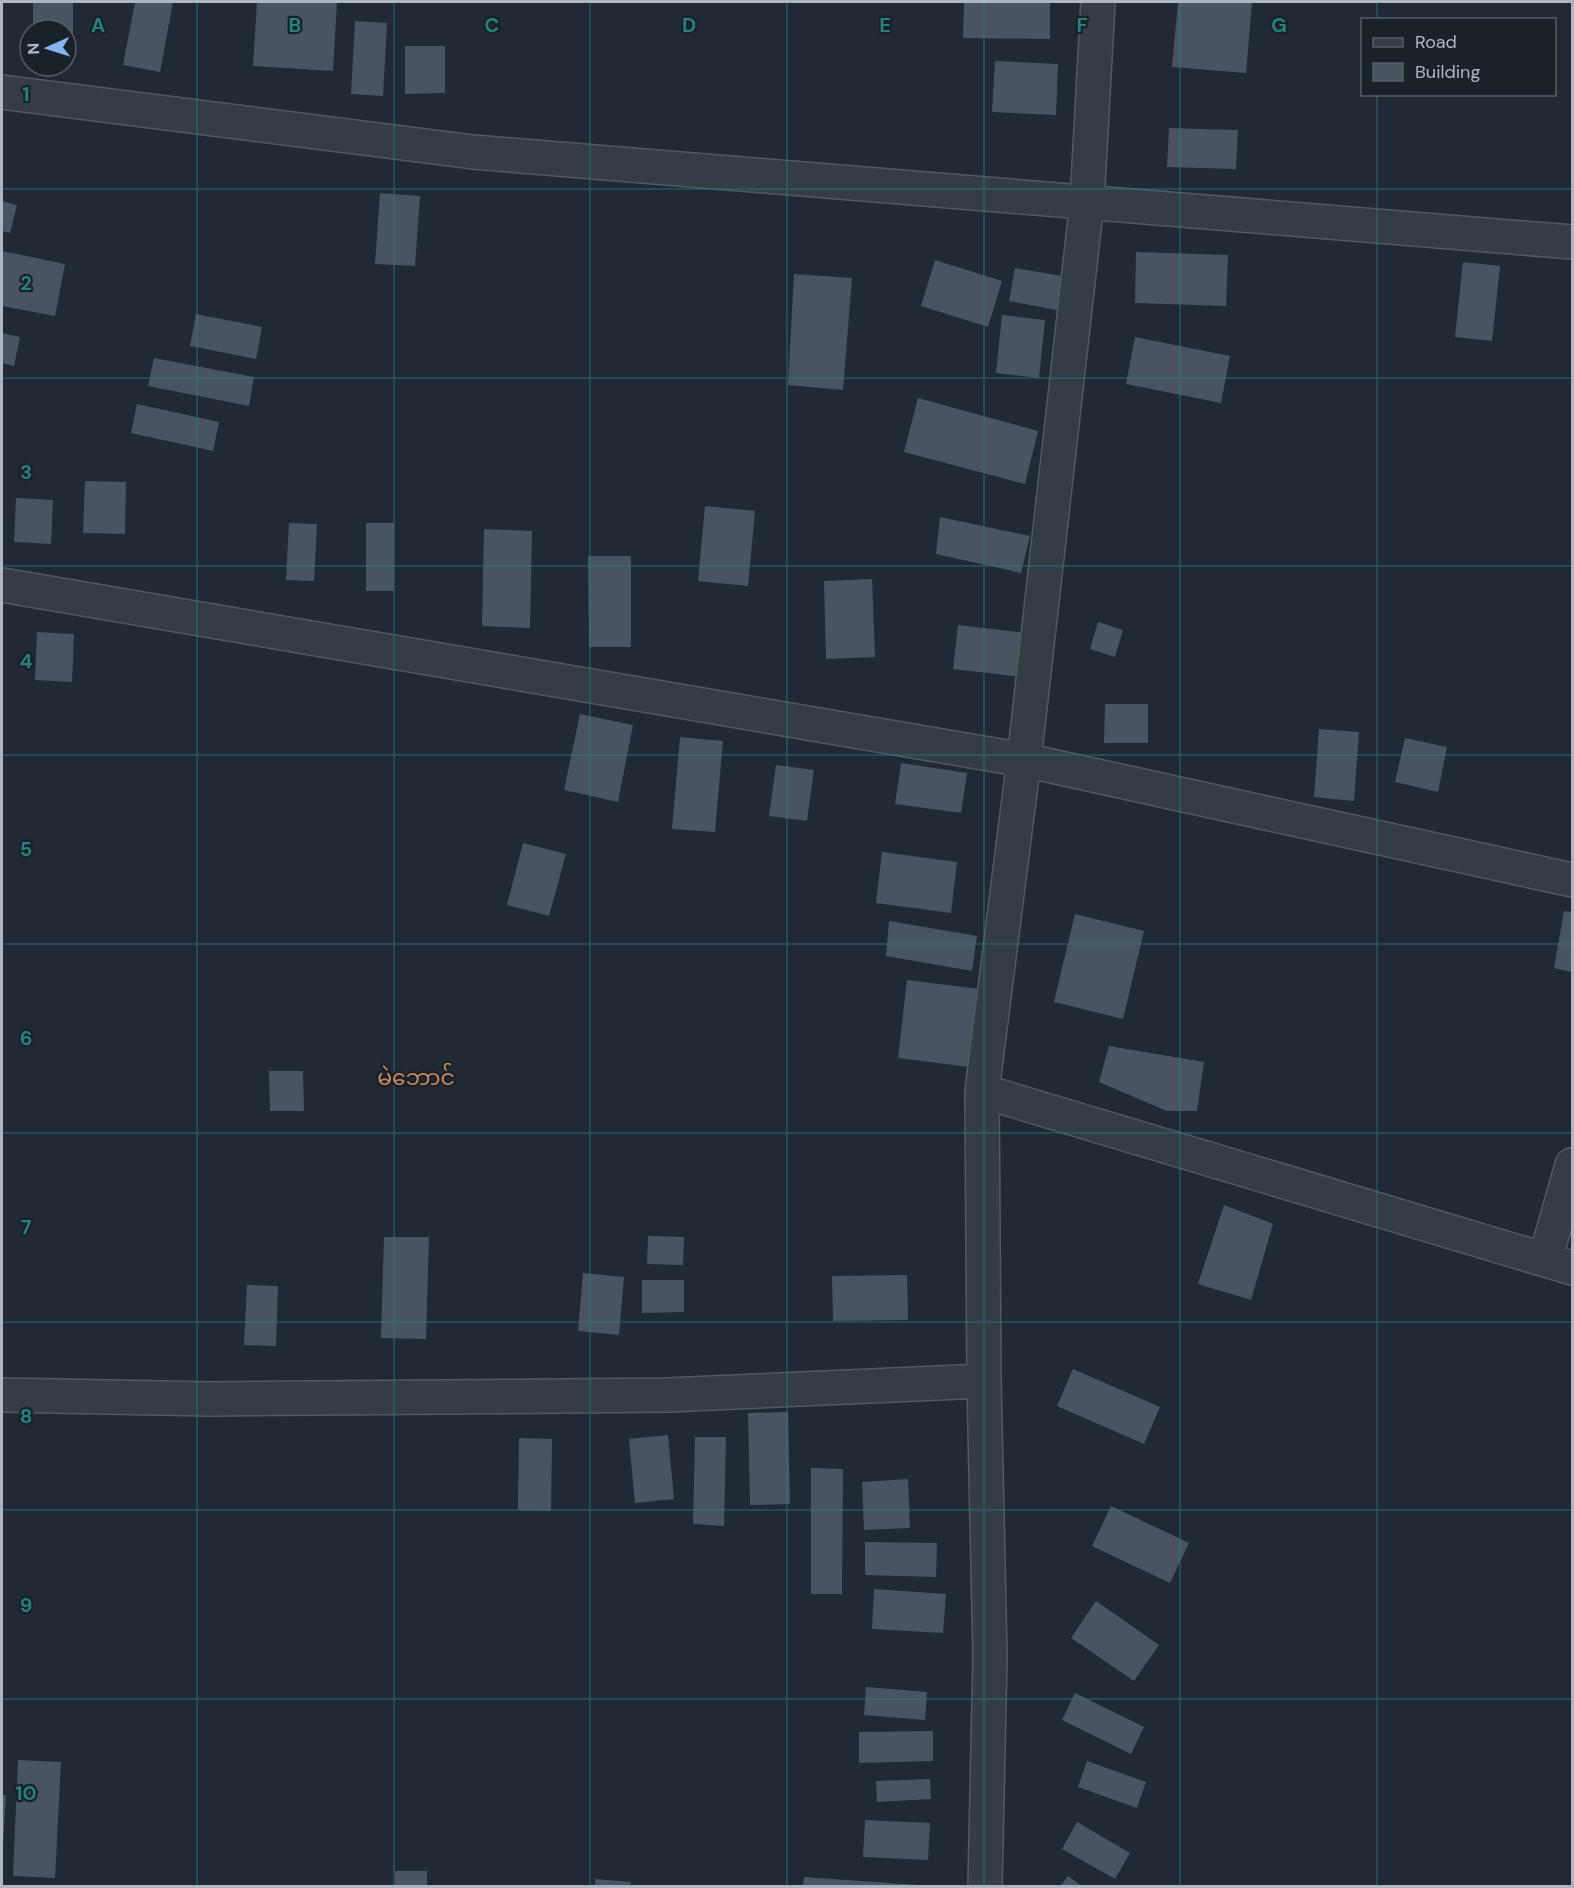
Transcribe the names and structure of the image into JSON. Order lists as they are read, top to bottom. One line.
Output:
{"districts":["မဲဘောင်"],"legend":["Road","Building"],"north":"left","grid":{"columns":["A","B","C","D","E","F","G"],"rows":["1","2","3","4","5","6","7","8","9","10"]}}
